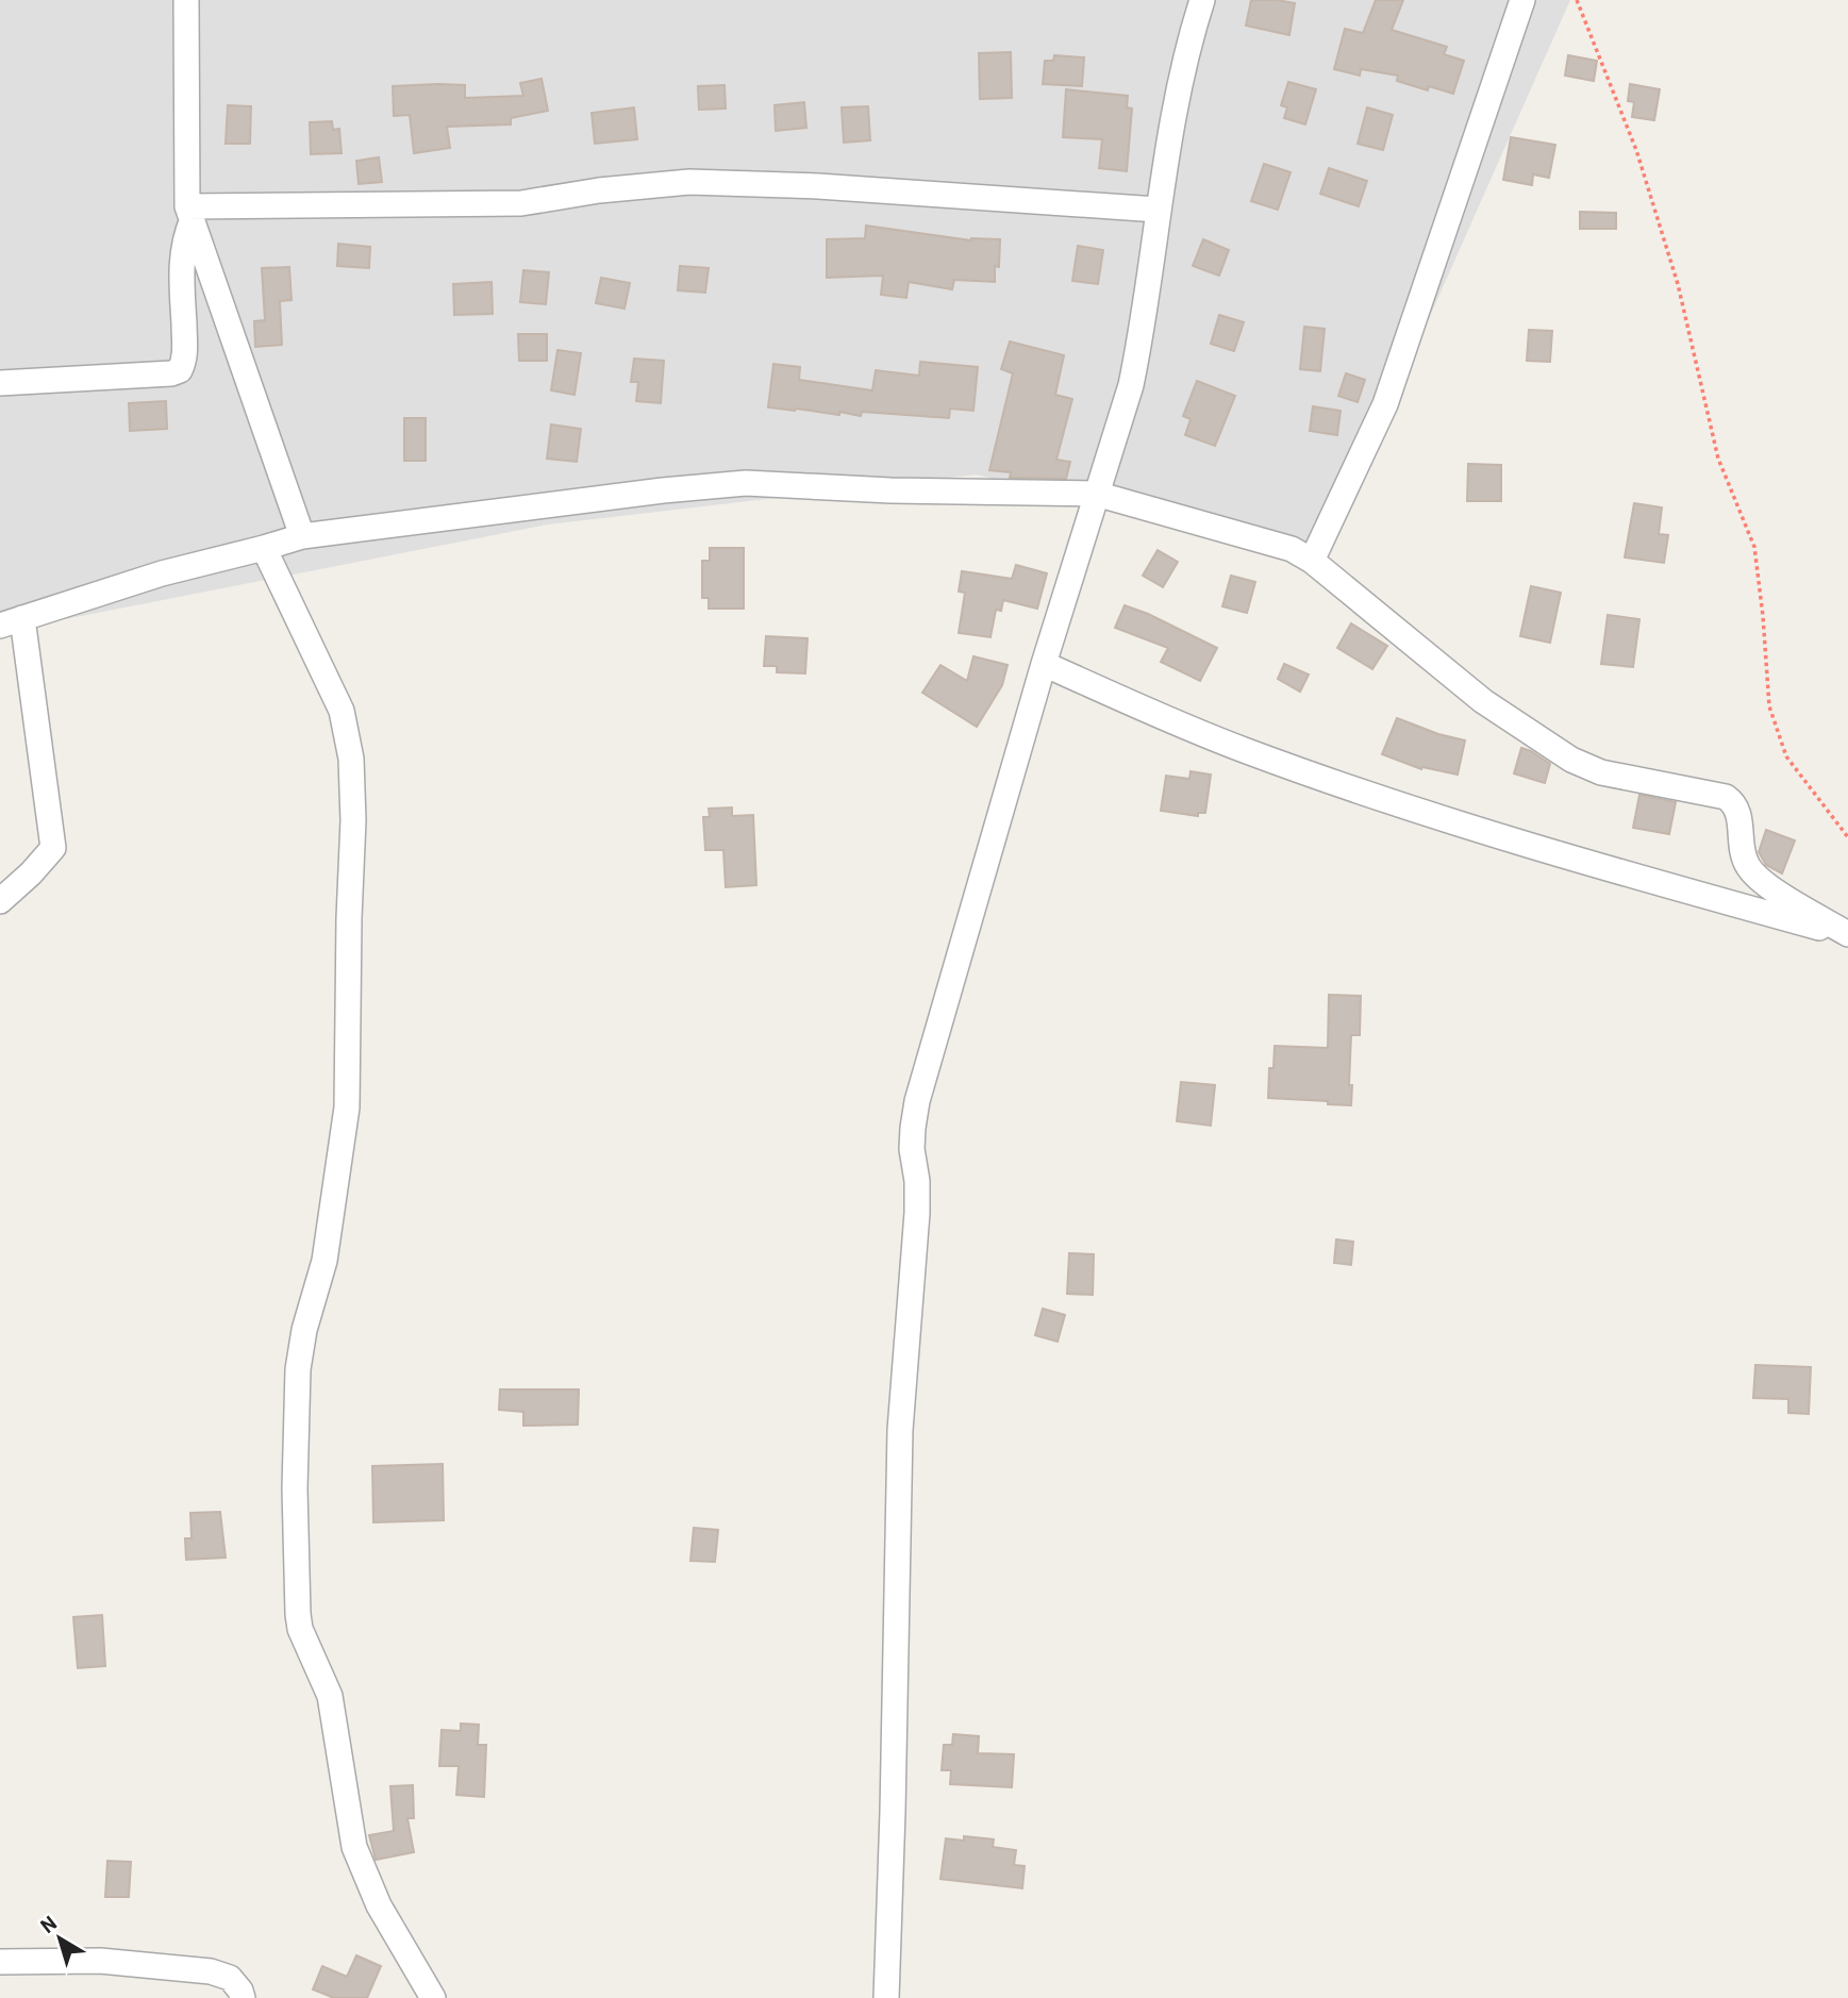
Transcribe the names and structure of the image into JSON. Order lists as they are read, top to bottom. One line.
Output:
{"north":"top left"}
